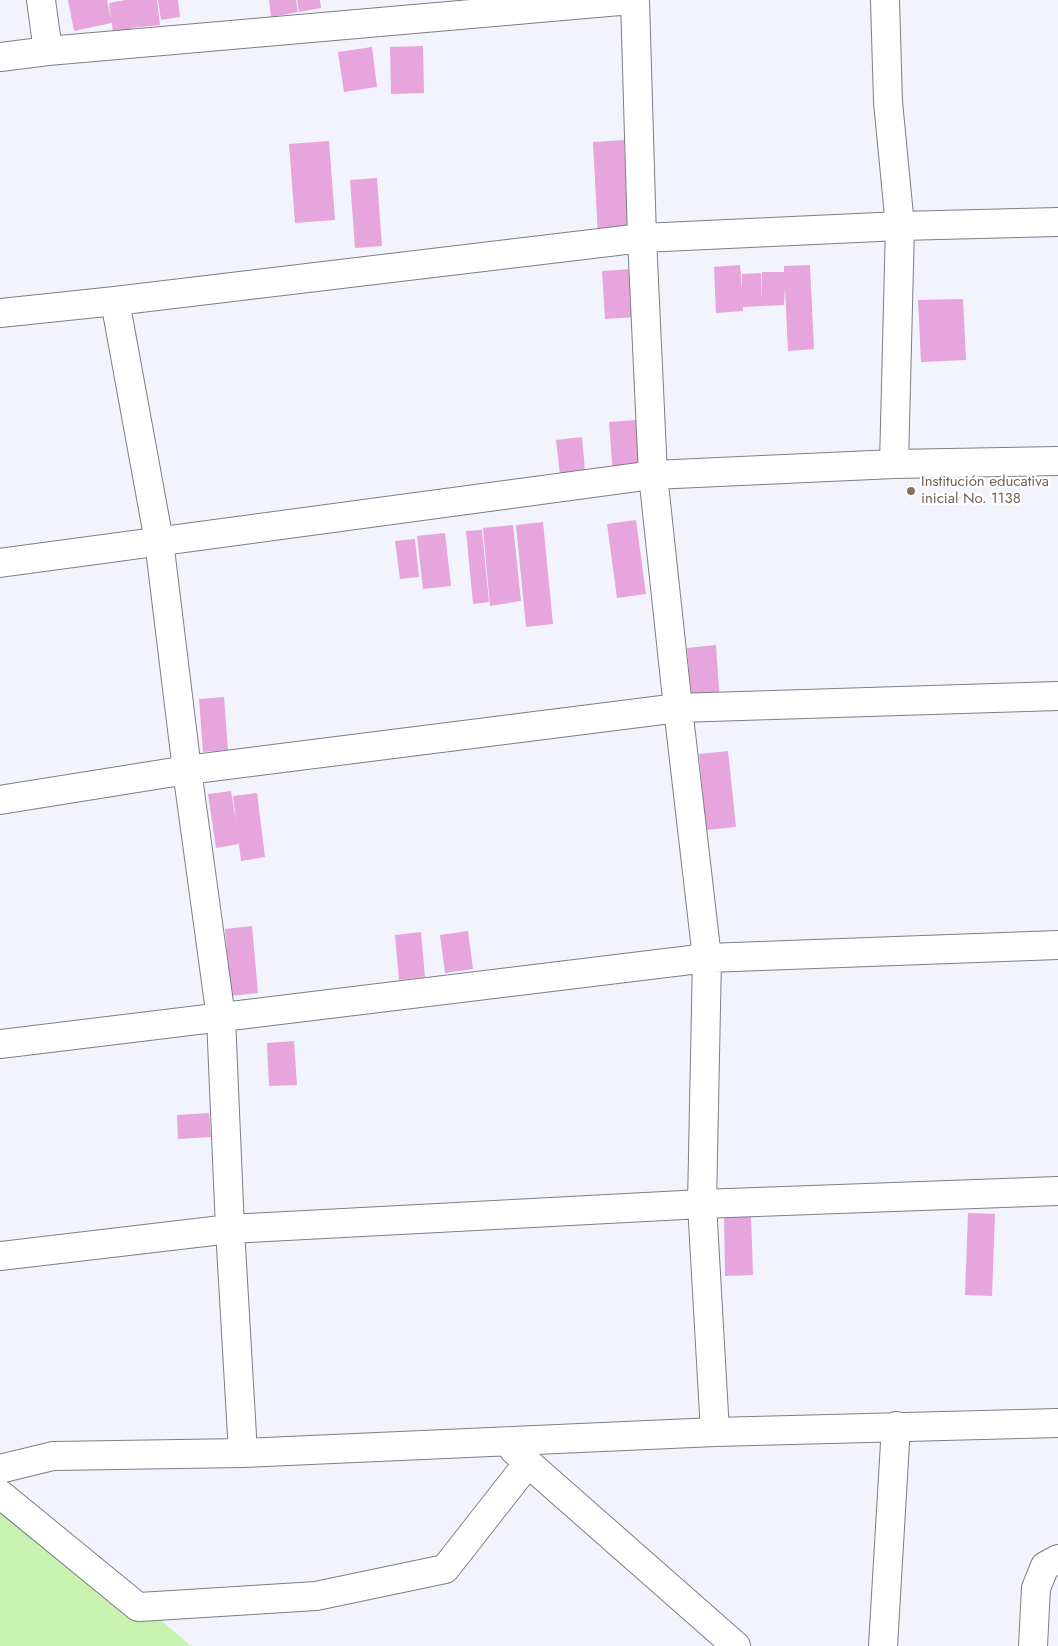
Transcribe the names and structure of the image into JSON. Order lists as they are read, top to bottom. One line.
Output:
{"places":["Institución educativa inicial No. 1138"]}
